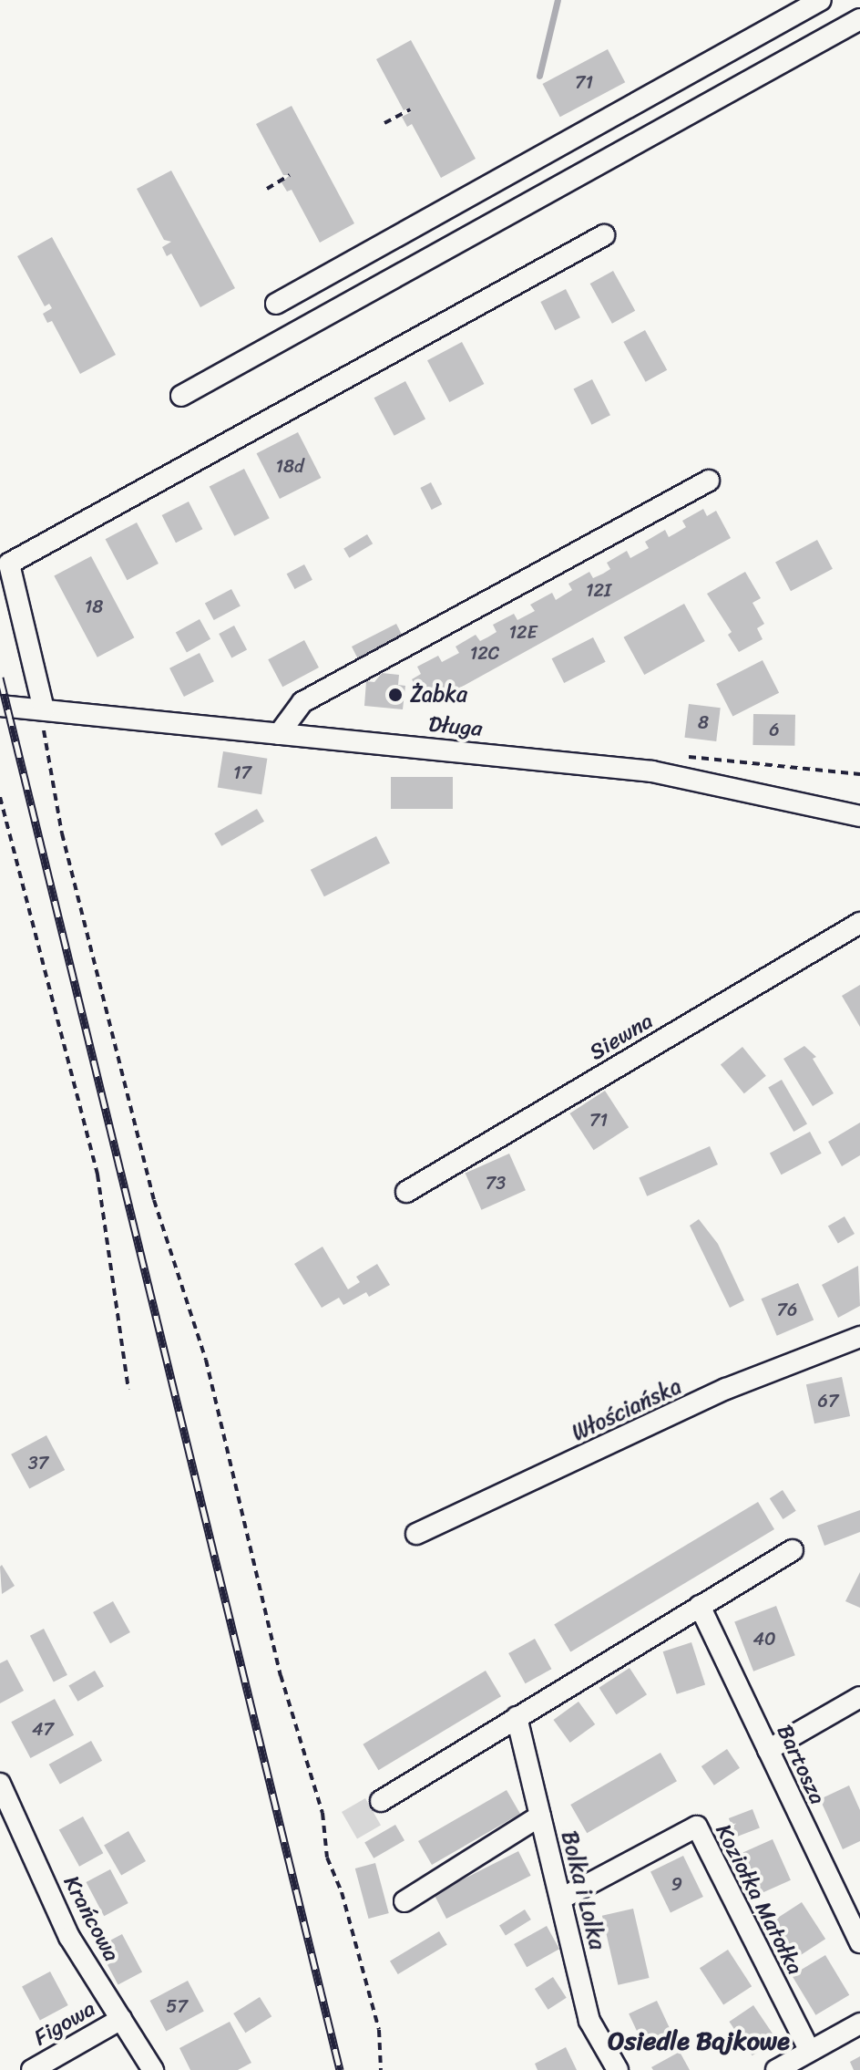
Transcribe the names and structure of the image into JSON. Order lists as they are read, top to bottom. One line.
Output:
{"streets":{"street":["Długa","Siewna","Włościańska","Bartosza","Bolka i Lolka","Koziołka Matołka","Krańcowa","Figowa"]},"crossings":[["Bolka i Lolka","Koziołka Matołka"],["Krańcowa","Figowa"]],"districts":["Osiedle Bajkowe"],"places":["Żabka"],"house_numbers":["71","18d","12I","18","12E","12C","8","6","17","71","73","76","67","37","40","47","9","57"]}
